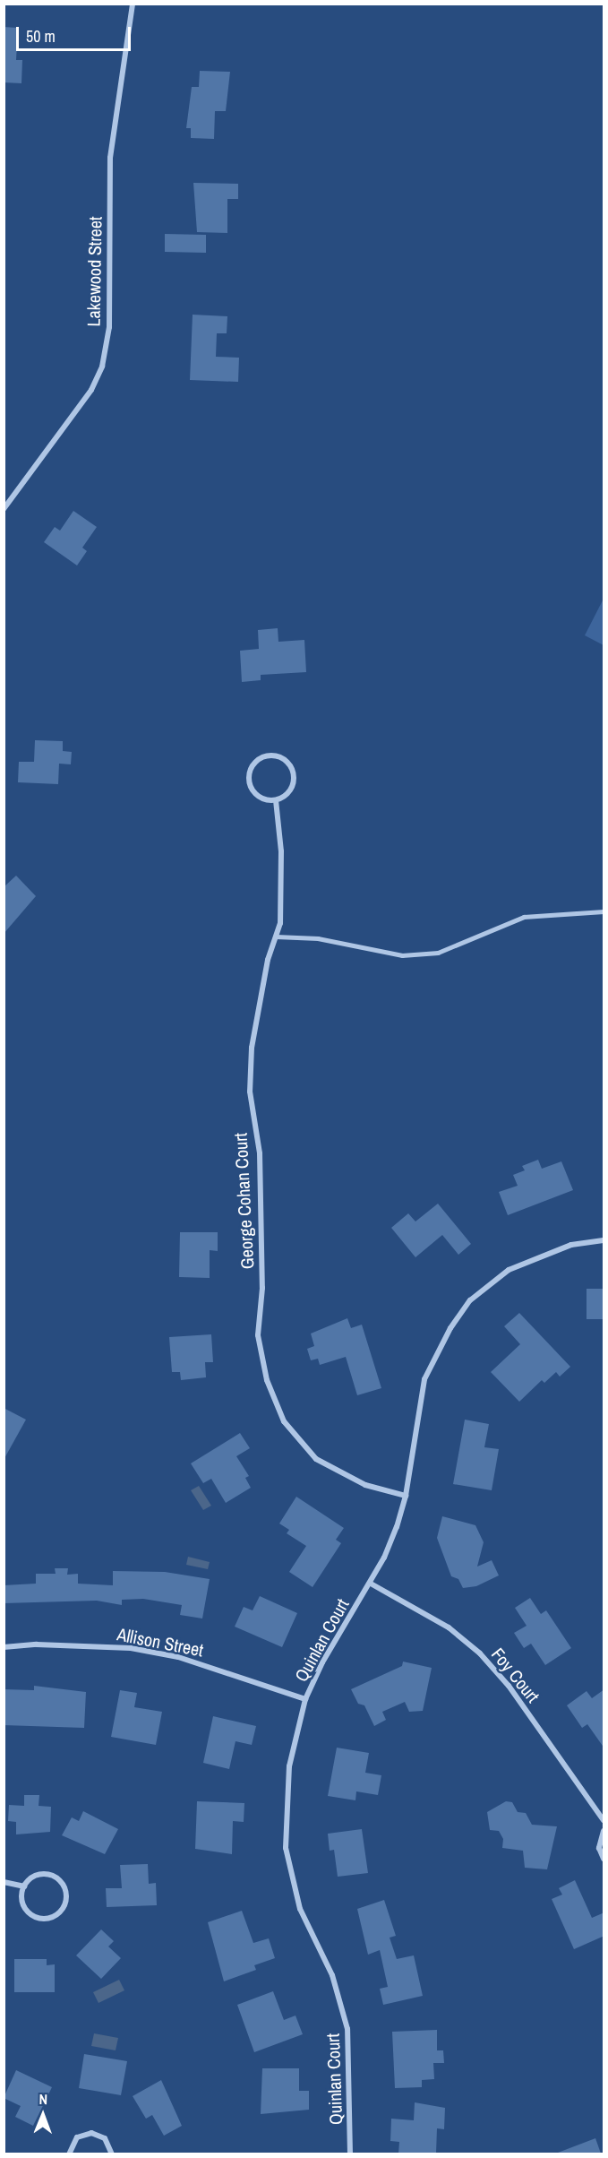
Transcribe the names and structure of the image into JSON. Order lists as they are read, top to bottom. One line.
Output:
{"streets":{"street":["Lakewood Street","George Cohan Court","Quinlan Court","Allison Street","Foy Court"]},"crossings":[["George Cohan Court","Quinlan Court"],["Quinlan Court","Allison Street"],["Quinlan Court","Foy Court"]],"scale_bar":"50 m","north":"top"}
